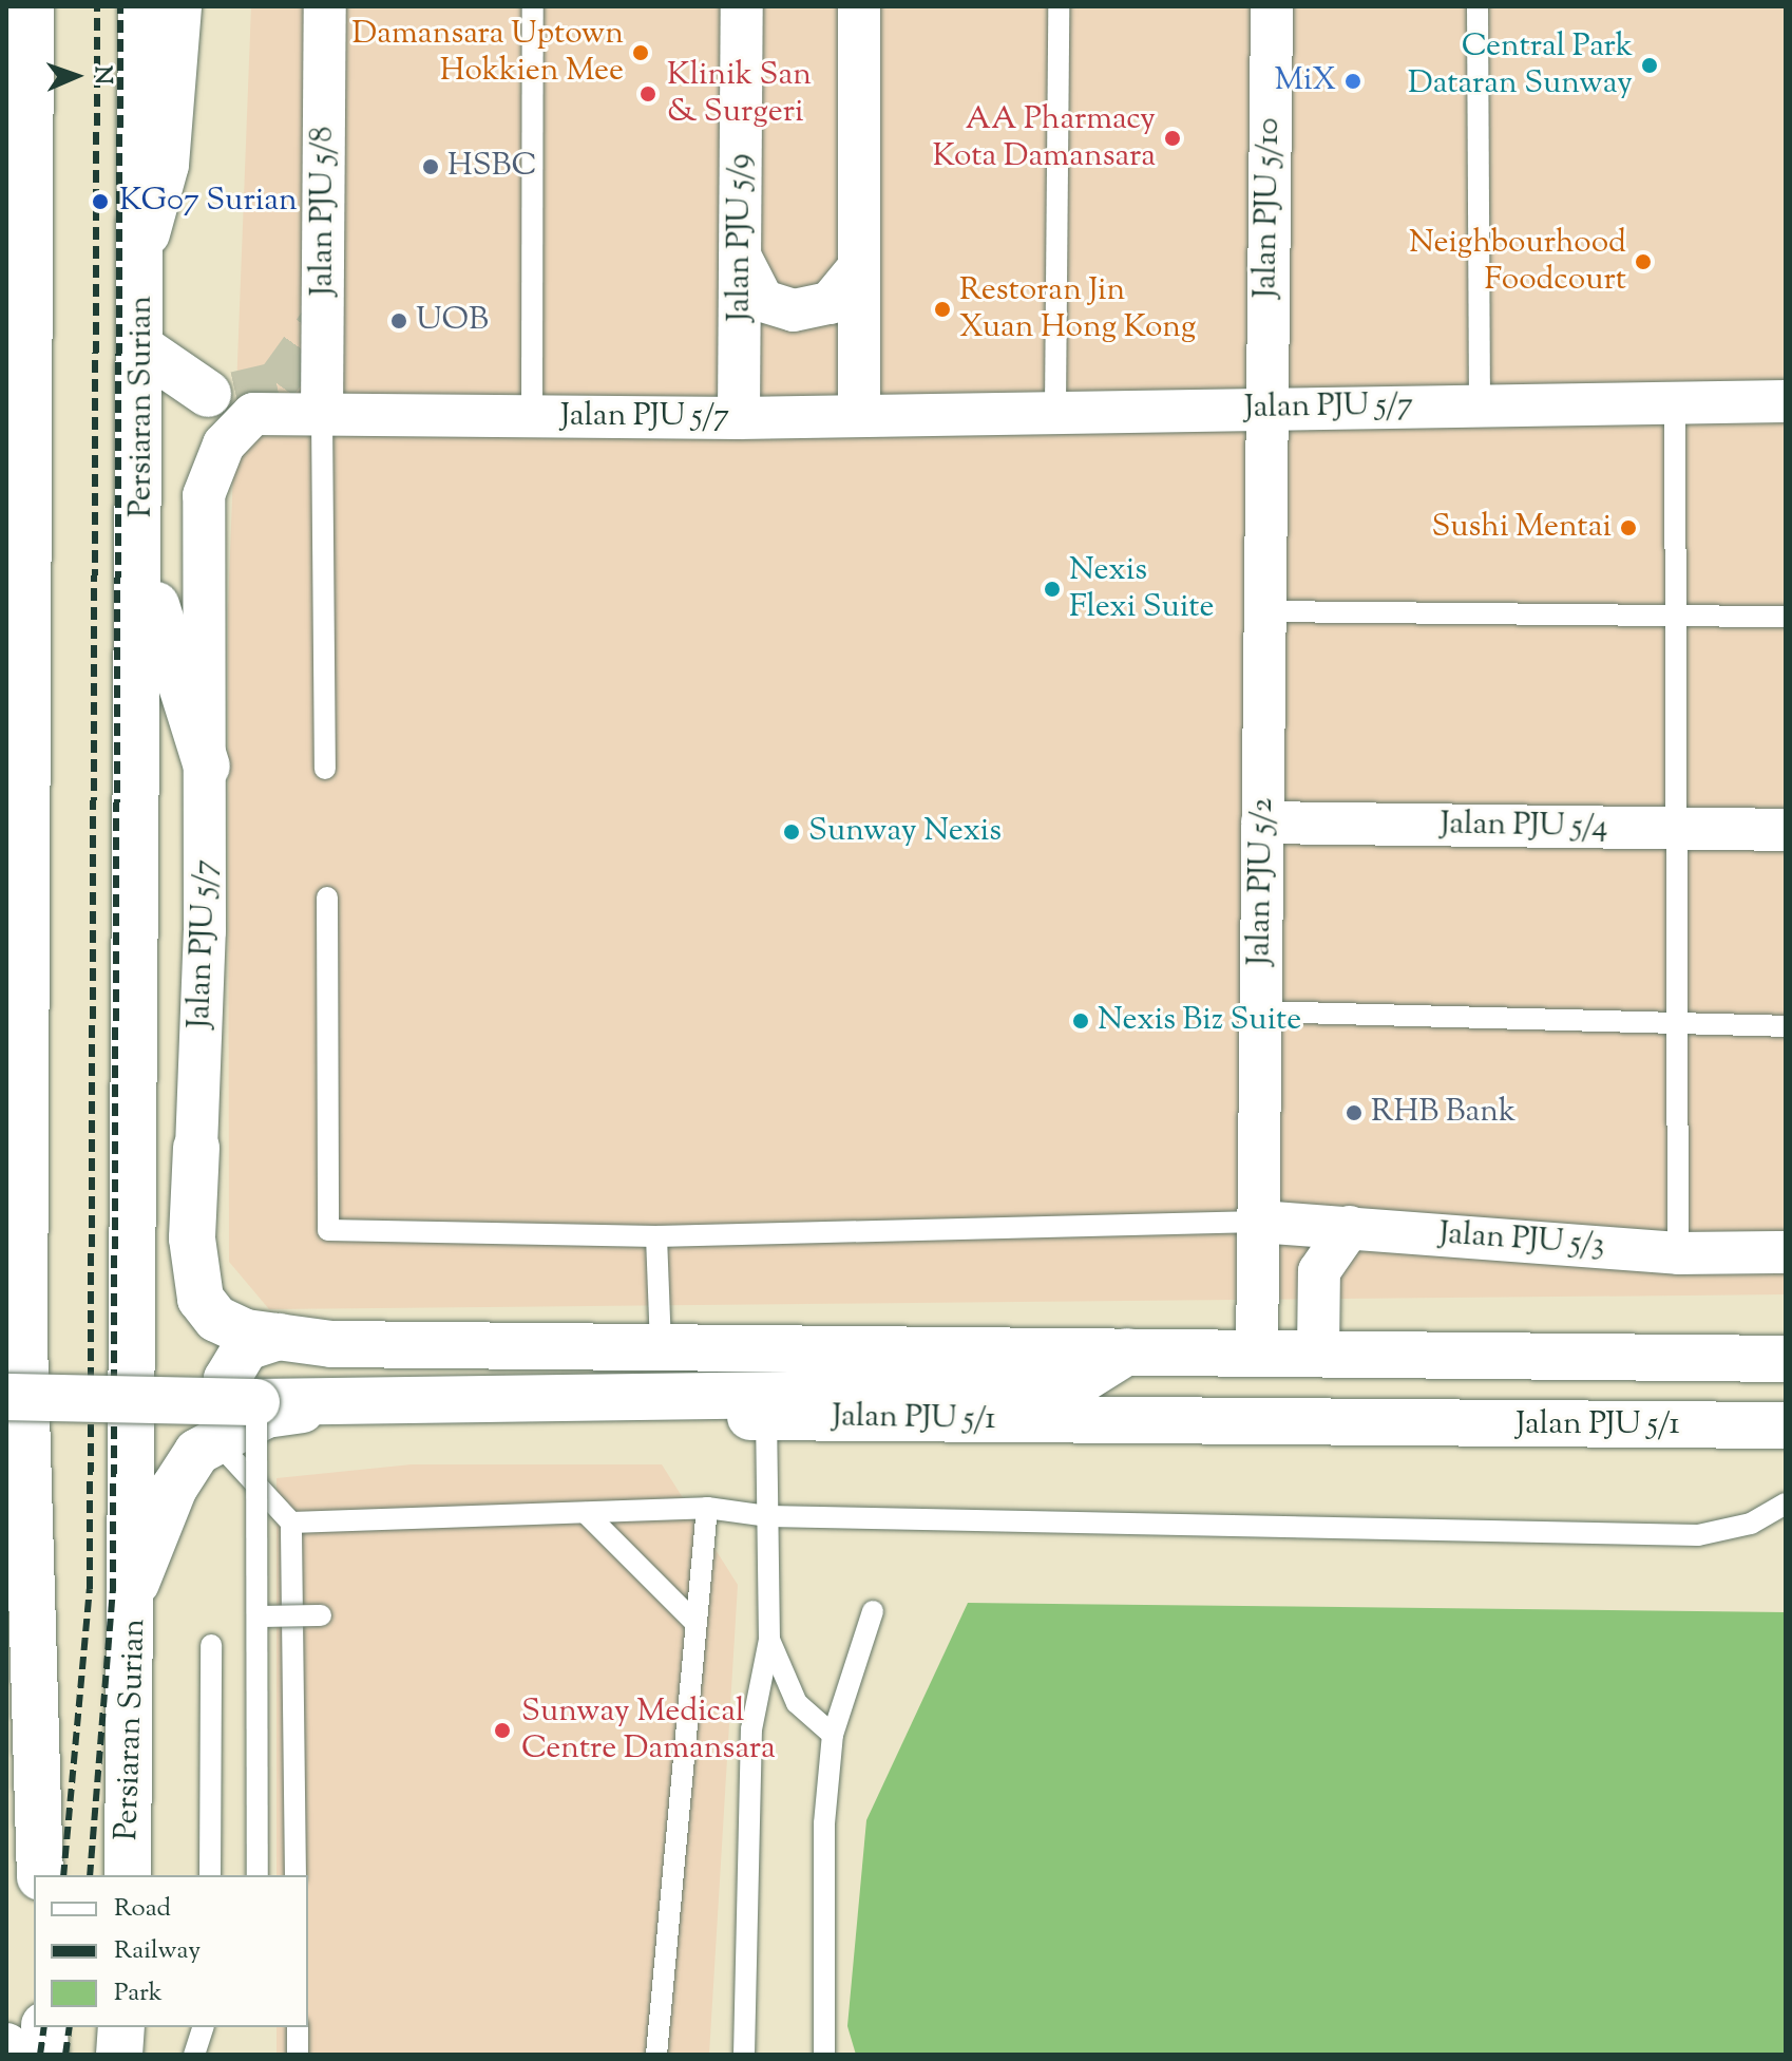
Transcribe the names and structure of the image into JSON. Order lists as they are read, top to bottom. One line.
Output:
{"streets":{"main road":["Persiaran Surian","Jalan PJU 5/1"],"street":["Jalan PJU 5/10","Jalan PJU 5/8","Jalan PJU 5/9","Jalan PJU 5/7","Jalan PJU 5/4","Jalan PJU 5/2","Jalan PJU 5/3"]},"crossings":[["Jalan PJU 5/10","Jalan PJU 5/7"],["Jalan PJU 5/10","Jalan PJU 5/2"],["Jalan PJU 5/8","Jalan PJU 5/7"],["Jalan PJU 5/9","Jalan PJU 5/7"],["Persiaran Surian","Jalan PJU 5/1"],["Jalan PJU 5/7","Jalan PJU 5/2"],["Jalan PJU 5/4","Jalan PJU 5/2"],["Jalan PJU 5/2","Jalan PJU 5/3"]],"places":["Damansara Uptown Hokkien Mee","Central Park Dataran Sunway","MiX","Klinik San & Surgeri","AA Pharmacy Kota Damansara","HSBC","KG07 Surian","Neighbourhood Foodcourt","Restoran Jin Xuan Hong Kong","UOB","Sushi Mentai","Nexis Flexi Suite","Sunway Nexis","Nexis Biz Suite","RHB Bank","Sunway Medical Centre Damansara"],"legend":["Road","Railway","Park"],"north":"right"}
